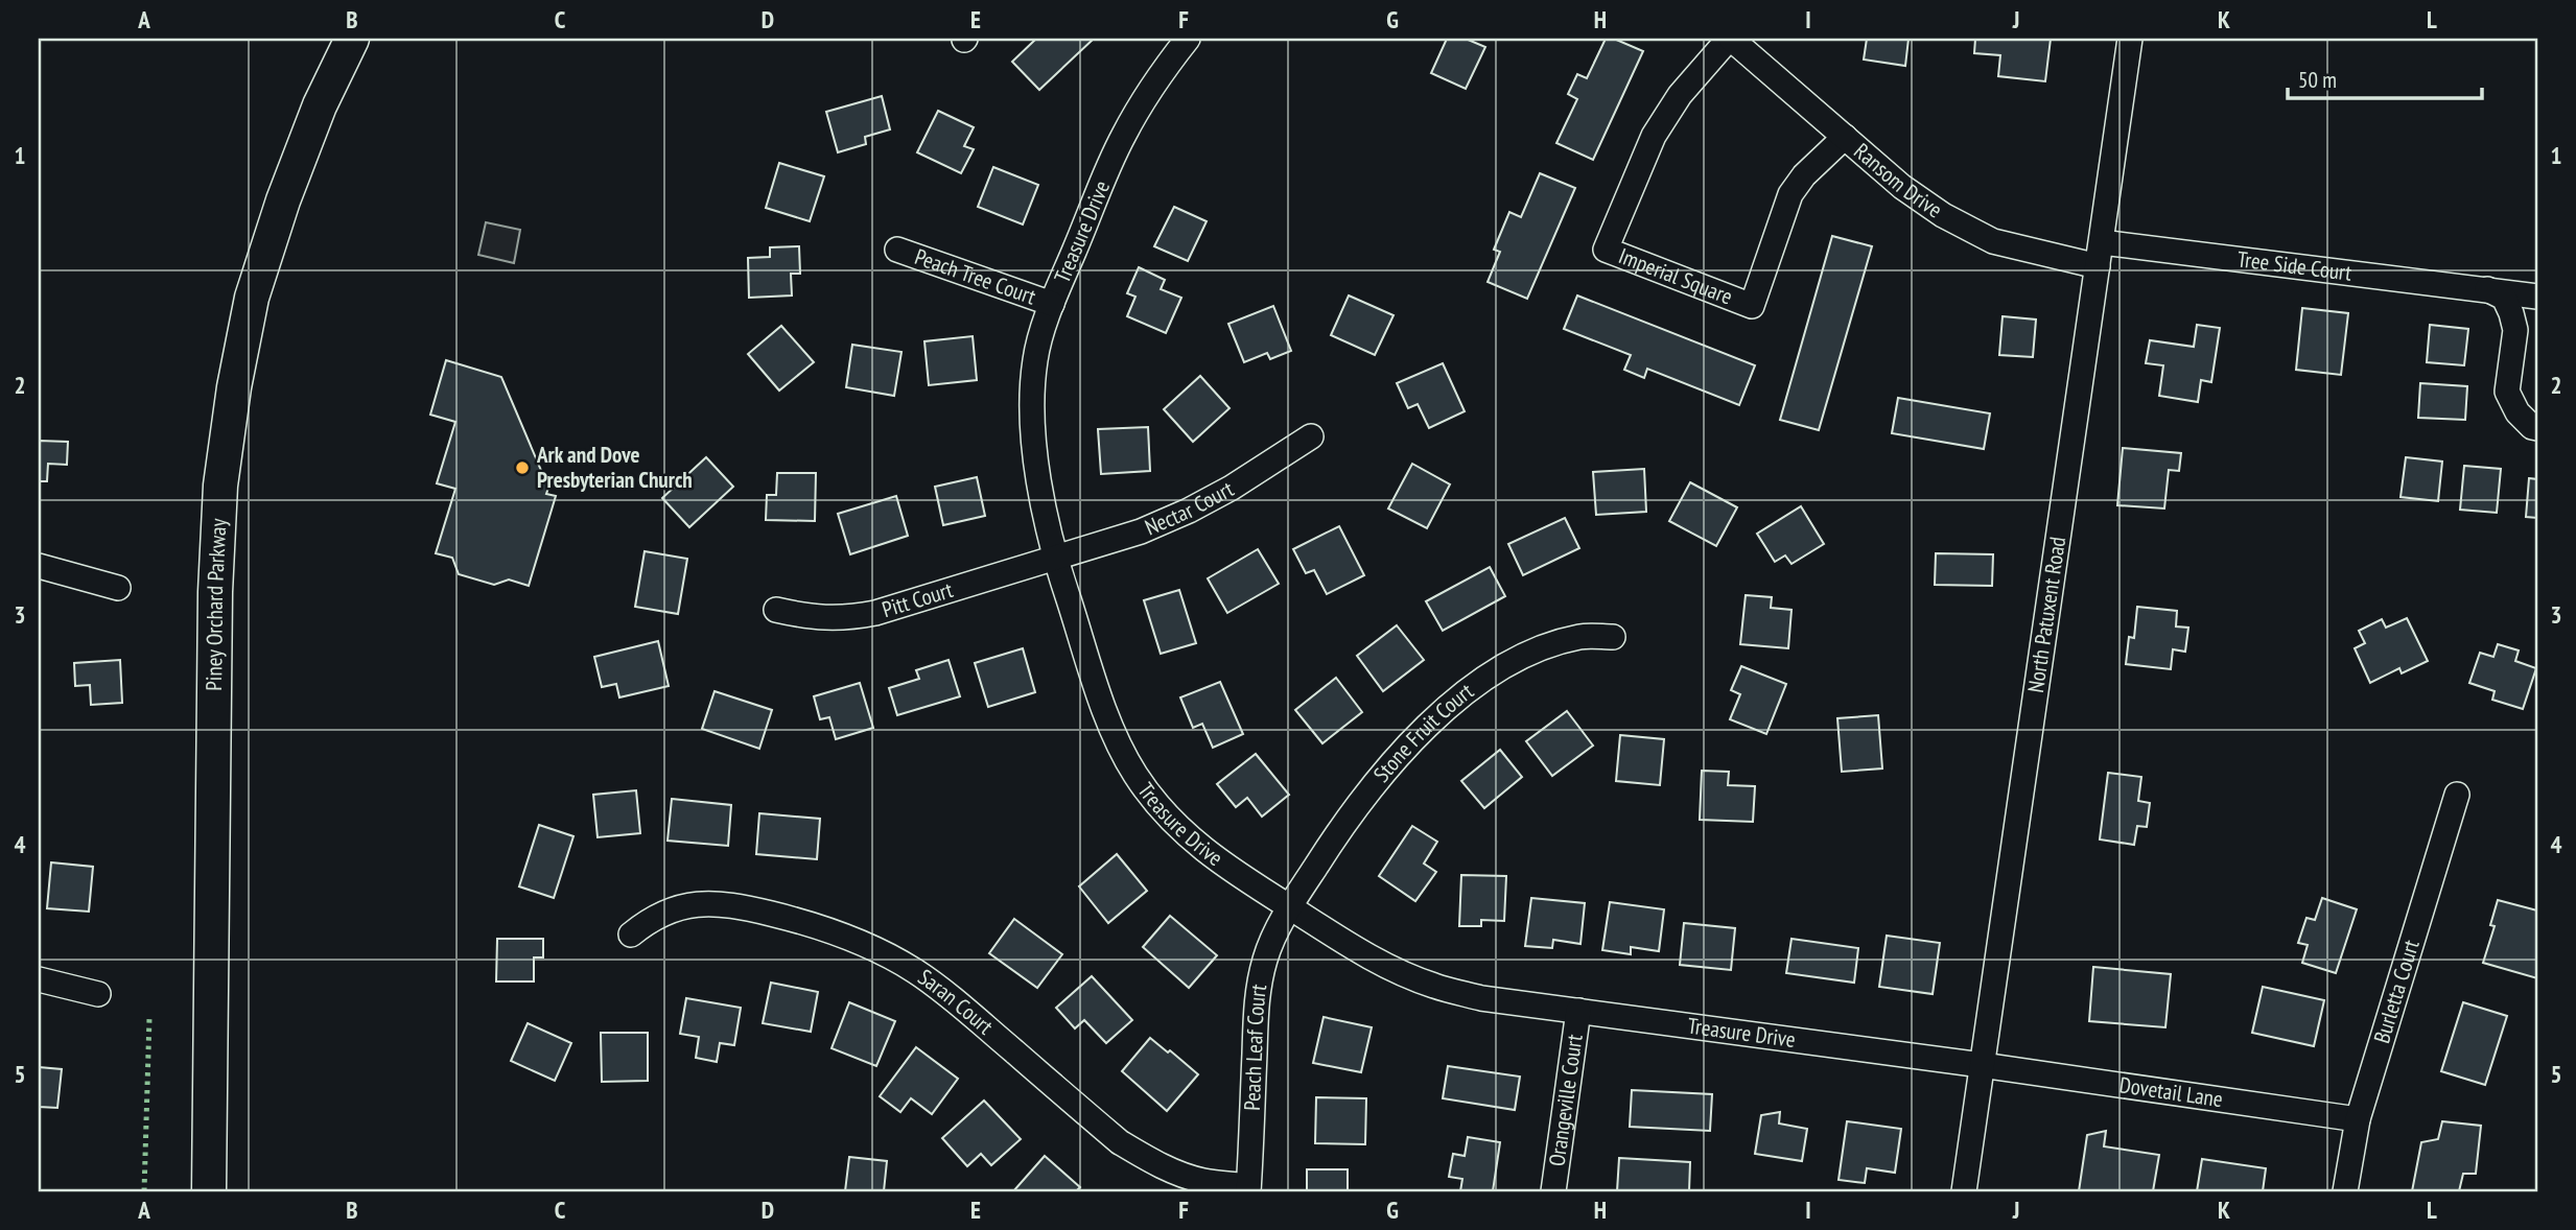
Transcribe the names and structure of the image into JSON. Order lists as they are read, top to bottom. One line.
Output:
{"streets":{"main road":["Piney Orchard Parkway"],"street":["Ransom Drive","Treasure Drive","Tree Side Court","Peach Tree Court","Imperial Square","Nectar Court","Pitt Court","North Patuxent Road","Stone Fruit Court","Burletta Court","Saran Court","Peach Leaf Court","Dovetail Lane","Orangeville Court"]},"crossings":[["Ransom Drive","Imperial Square"],["Ransom Drive","North Patuxent Road"],["Treasure Drive","Peach Tree Court"],["Treasure Drive","Nectar Court"],["Treasure Drive","Pitt Court"],["Treasure Drive","North Patuxent Road"],["Treasure Drive","Stone Fruit Court"],["Treasure Drive","Peach Leaf Court"],["Treasure Drive","Dovetail Lane"],["Treasure Drive","Orangeville Court"],["Tree Side Court","North Patuxent Road"],["Nectar Court","Pitt Court"],["North Patuxent Road","Dovetail Lane"],["Stone Fruit Court","Peach Leaf Court"],["Burletta Court","Dovetail Lane"],["Saran Court","Peach Leaf Court"]],"places":["Ark and Dove Presbyterian Church"],"scale_bar":"50 m","grid":{"columns":["A","B","C","D","E","F","G","H","I","J","K","L"],"rows":["1","2","3","4","5"]}}
